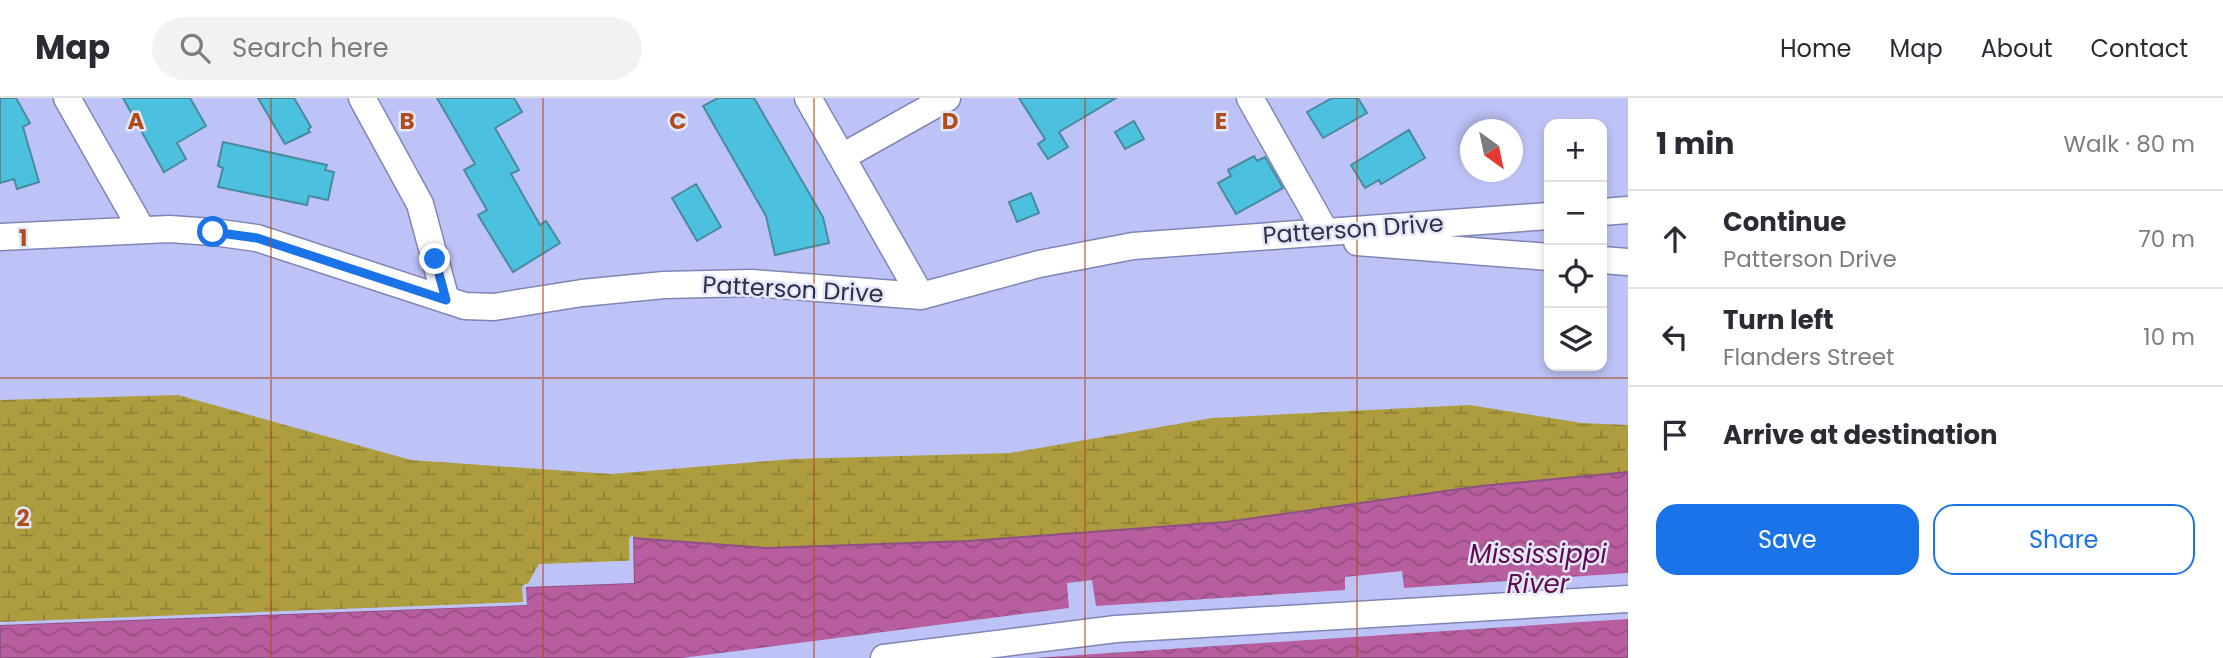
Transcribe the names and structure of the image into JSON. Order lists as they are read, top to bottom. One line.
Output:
{"streets":{"street":["Patterson Drive"]},"water":["Mississippi River"],"north":"bottom right","page":{"header":"Map","search":"Search here","nav":["Home","Map","About","Contact"],"heading":["1 min","Walk · 80 m"],"map_buttons":["+","−"],"list":[["Continue","Patterson Drive","70 m"],["Turn left","Flanders Street","10 m"],"Arrive at destination"],"buttons":["Save","Share"]},"grid":{"columns":["A","B","C","D","E"],"rows":["1","2"]}}
